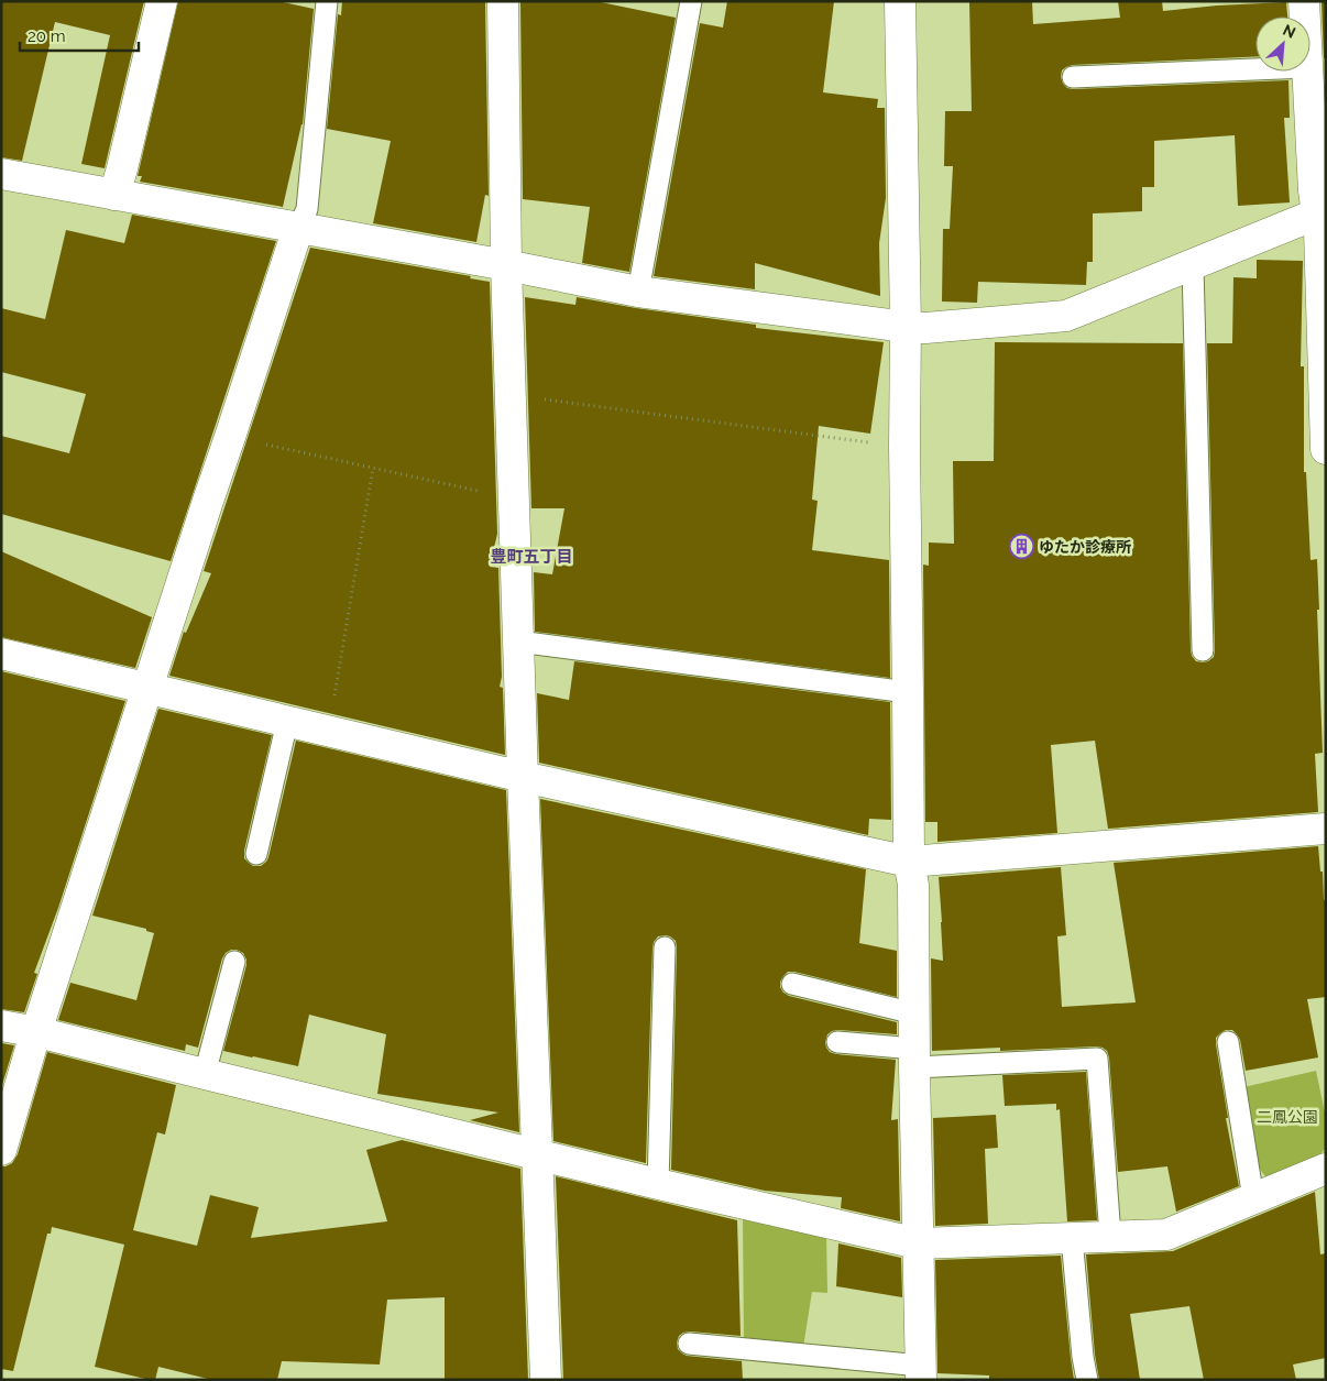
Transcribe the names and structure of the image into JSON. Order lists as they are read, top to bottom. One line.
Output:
{"districts":["豊町五丁目"],"parks":["二鳳公園"],"places":{"building":["ゆたか診療所"]},"scale_bar":"20 m","north":"top right"}
